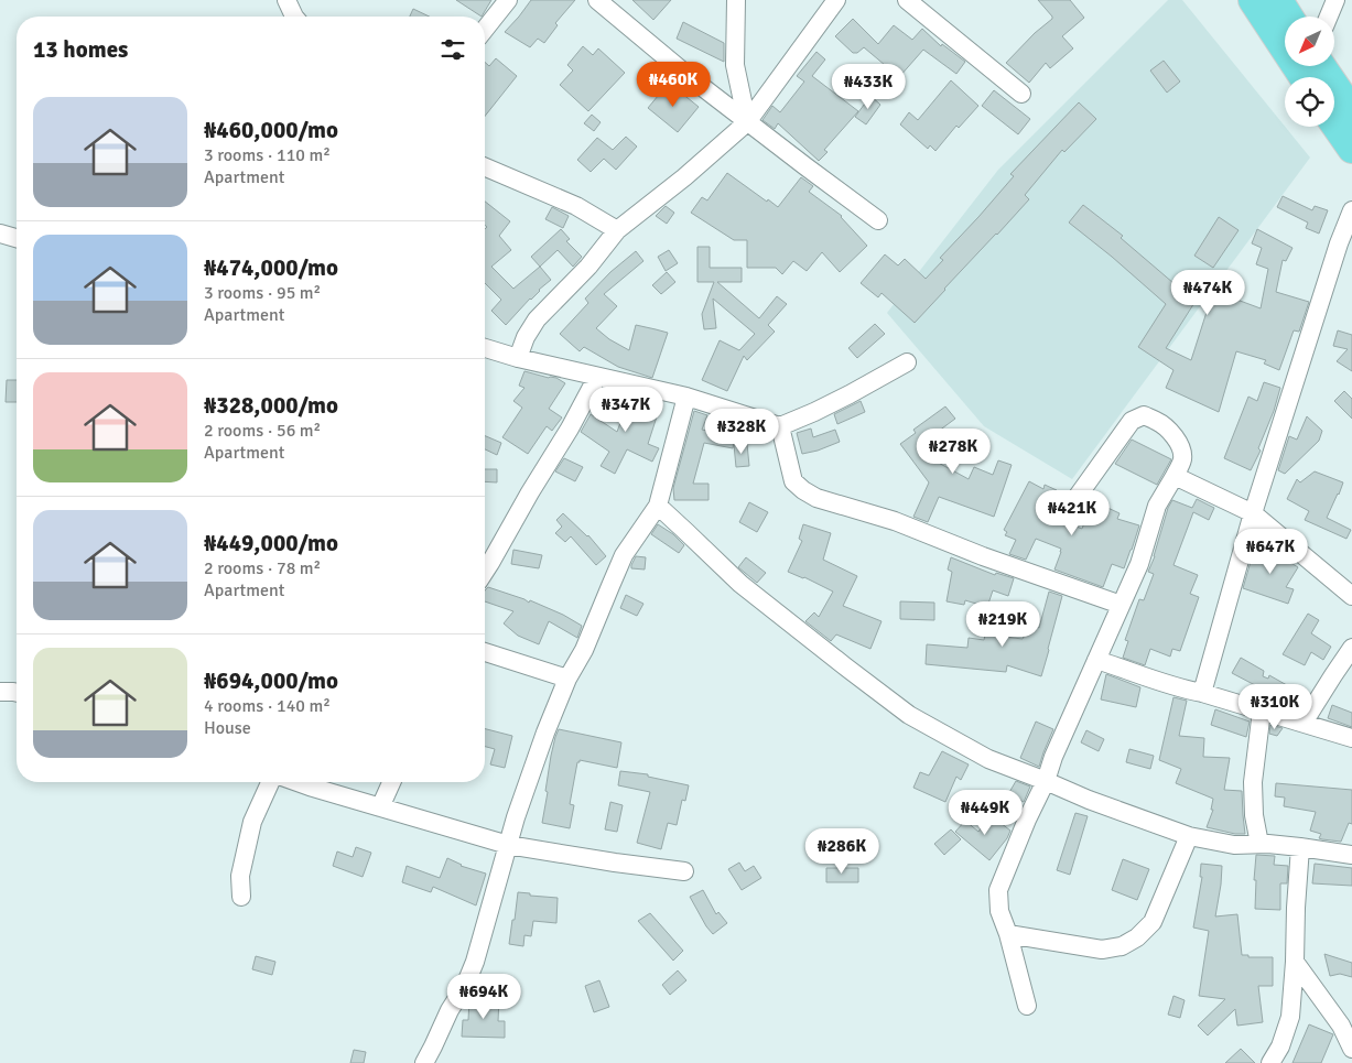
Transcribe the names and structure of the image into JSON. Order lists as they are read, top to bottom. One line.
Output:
{"north":"bottom left","page":{"heading":"13 homes","price":["₦460K","₦433K","₦474K","₦347K","₦328K","₦278K","₦421K","₦647K","₦219K","₦310K","₦449K","₦286K","₦694K"],"list":[{"name":"₦460,000/mo","note":"3 rooms · 110 m² · Apartment"},{"name":"₦474,000/mo","note":"3 rooms · 95 m² · Apartment"},{"name":"₦328,000/mo","note":"2 rooms · 56 m² · Apartment"},{"name":"₦449,000/mo","note":"2 rooms · 78 m² · Apartment"},{"name":"₦694,000/mo","note":"4 rooms · 140 m² · House"}]}}
